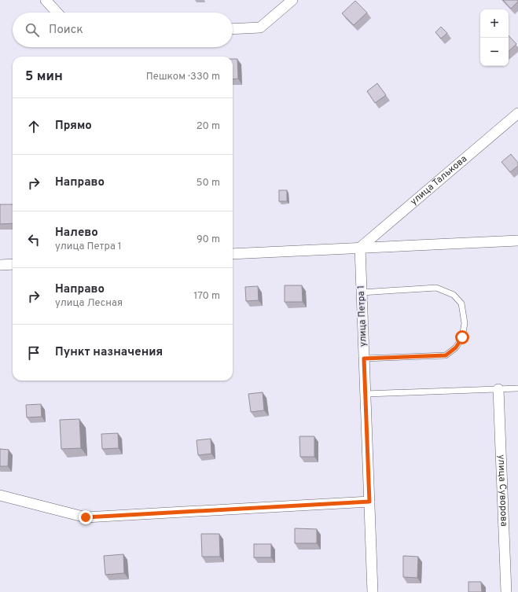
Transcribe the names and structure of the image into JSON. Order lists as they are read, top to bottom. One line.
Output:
{"streets":{"street":["улица Талькова","улица Петра 1","улица Суворова"]},"crossings":[["улица Талькова","улица Петра 1"]],"page":{"map_buttons":["+","−"],"search":"Поиск","heading":["5 мин","Пешком · 330 m"],"list":[["Прямо","20 m"],["Направо","50 m"],["Налево","улица Петра 1","90 m"],["Направо","улица Лесная","170 m"],"Пункт назначения"]}}
